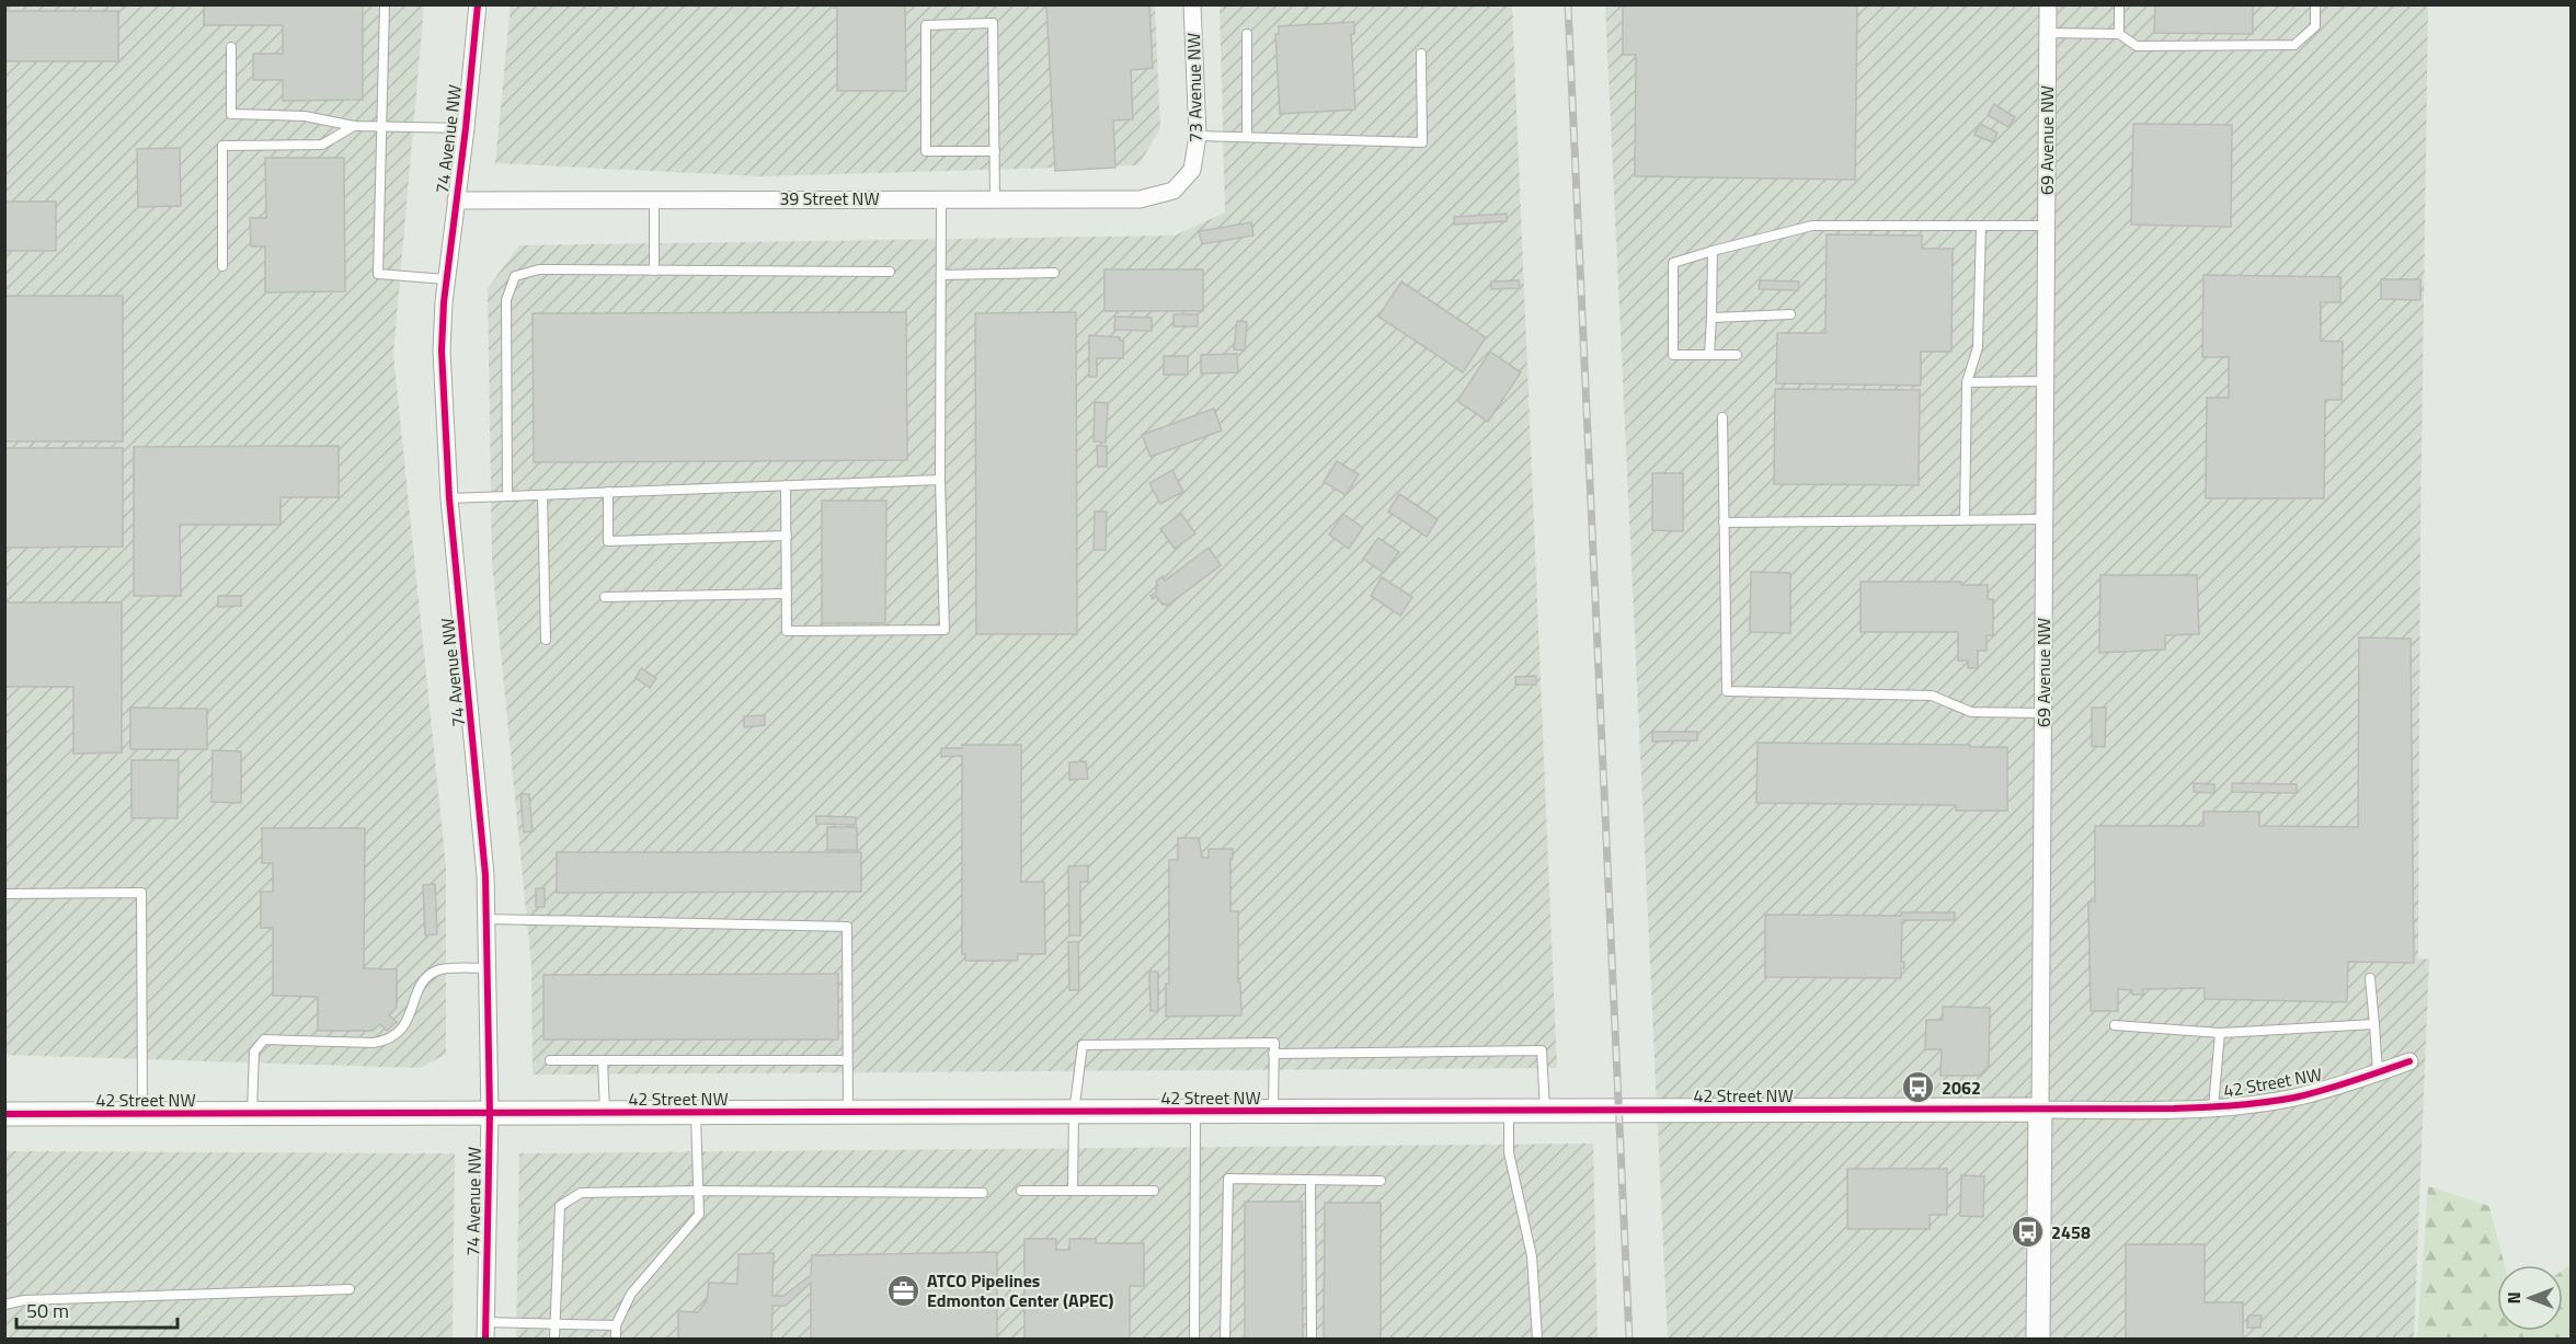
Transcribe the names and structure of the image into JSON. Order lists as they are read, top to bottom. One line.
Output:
{"streets":{"street":["73 Avenue NW","74 Avenue NW","69 Avenue NW","39 Street NW","42 Street NW"]},"crossings":[["73 Avenue NW","39 Street NW"],["74 Avenue NW","39 Street NW"],["74 Avenue NW","42 Street NW"],["69 Avenue NW","42 Street NW"]],"places":{"bus stop":["2062","2458"],"office":["ATCO Pipelines Edmonton Center (APEC)"]},"scale_bar":"50 m","north":"left"}
